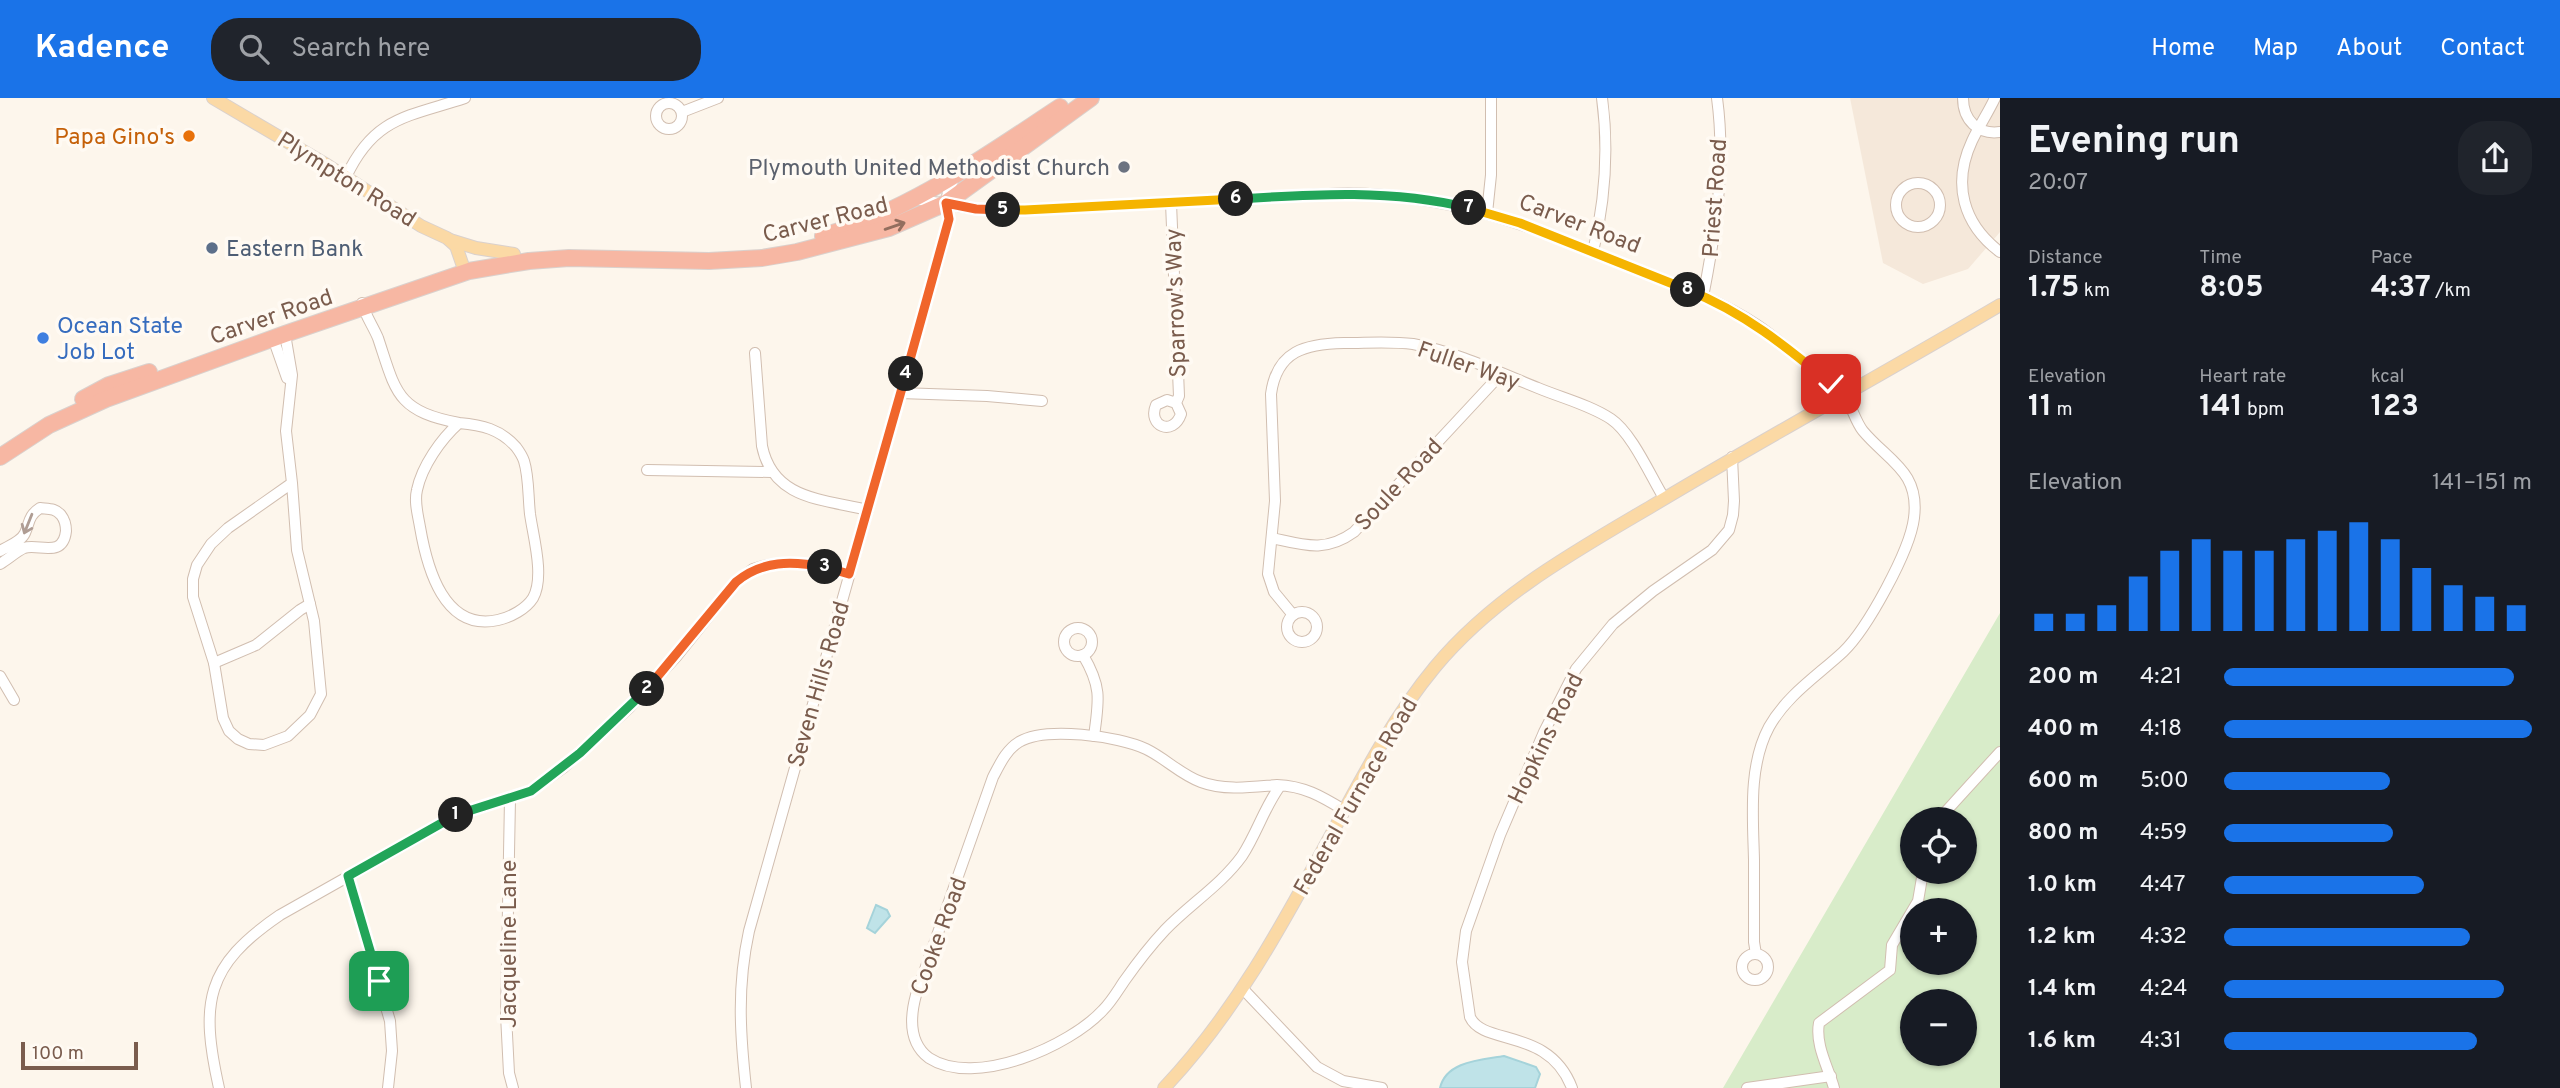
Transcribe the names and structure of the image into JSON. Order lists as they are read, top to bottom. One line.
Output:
{"streets":{"highway":["Carver Road"],"main road":["Plympton Road","Federal Furnace Road"],"street":["Priest Road","Sparrow's Way","Fuller Way","Soule Road","Seven Hills Road","Hopkins Road","Cooke Road","Jacqueline Lane"]},"crossings":[["Plympton Road","Carver Road"],["Priest Road","Carver Road"],["Carver Road","Sparrow's Way"],["Carver Road","Seven Hills Road"],["Carver Road","Federal Furnace Road"],["Fuller Way","Soule Road"],["Fuller Way","Federal Furnace Road"],["Hopkins Road","Federal Furnace Road"],["Federal Furnace Road","Cooke Road"]],"places":["Papa Gino's","Plymouth United Methodist Church","Eastern Bank","Ocean State Job Lot"],"scale_bar":"100 m","page":{"header":"Kadence","search":"Search here","nav":["Home","Map","About","Contact"],"heading":["Evening run","20:07"],"pins":["6","7","5","8","4","3","2","1"],"stats":[["Distance","1.75 km"],["Time","8:05"],["Pace","4:37 /km"],["Elevation","11 m"],["Heart rate","141 bpm"],["kcal","123"]],"chart":["Elevation","141–151 m"],"list":[{"name":"200 m","note":"4:21"},{"name":"400 m","note":"4:18"},{"name":"600 m","note":"5:00"},{"name":"800 m","note":"4:59"},{"name":"1.0 km","note":"4:47"},{"name":"1.2 km","note":"4:32"},{"name":"1.4 km","note":"4:24"},{"name":"1.6 km","note":"4:31"}],"map_buttons":["+","−"],"scale":"100 m"}}
